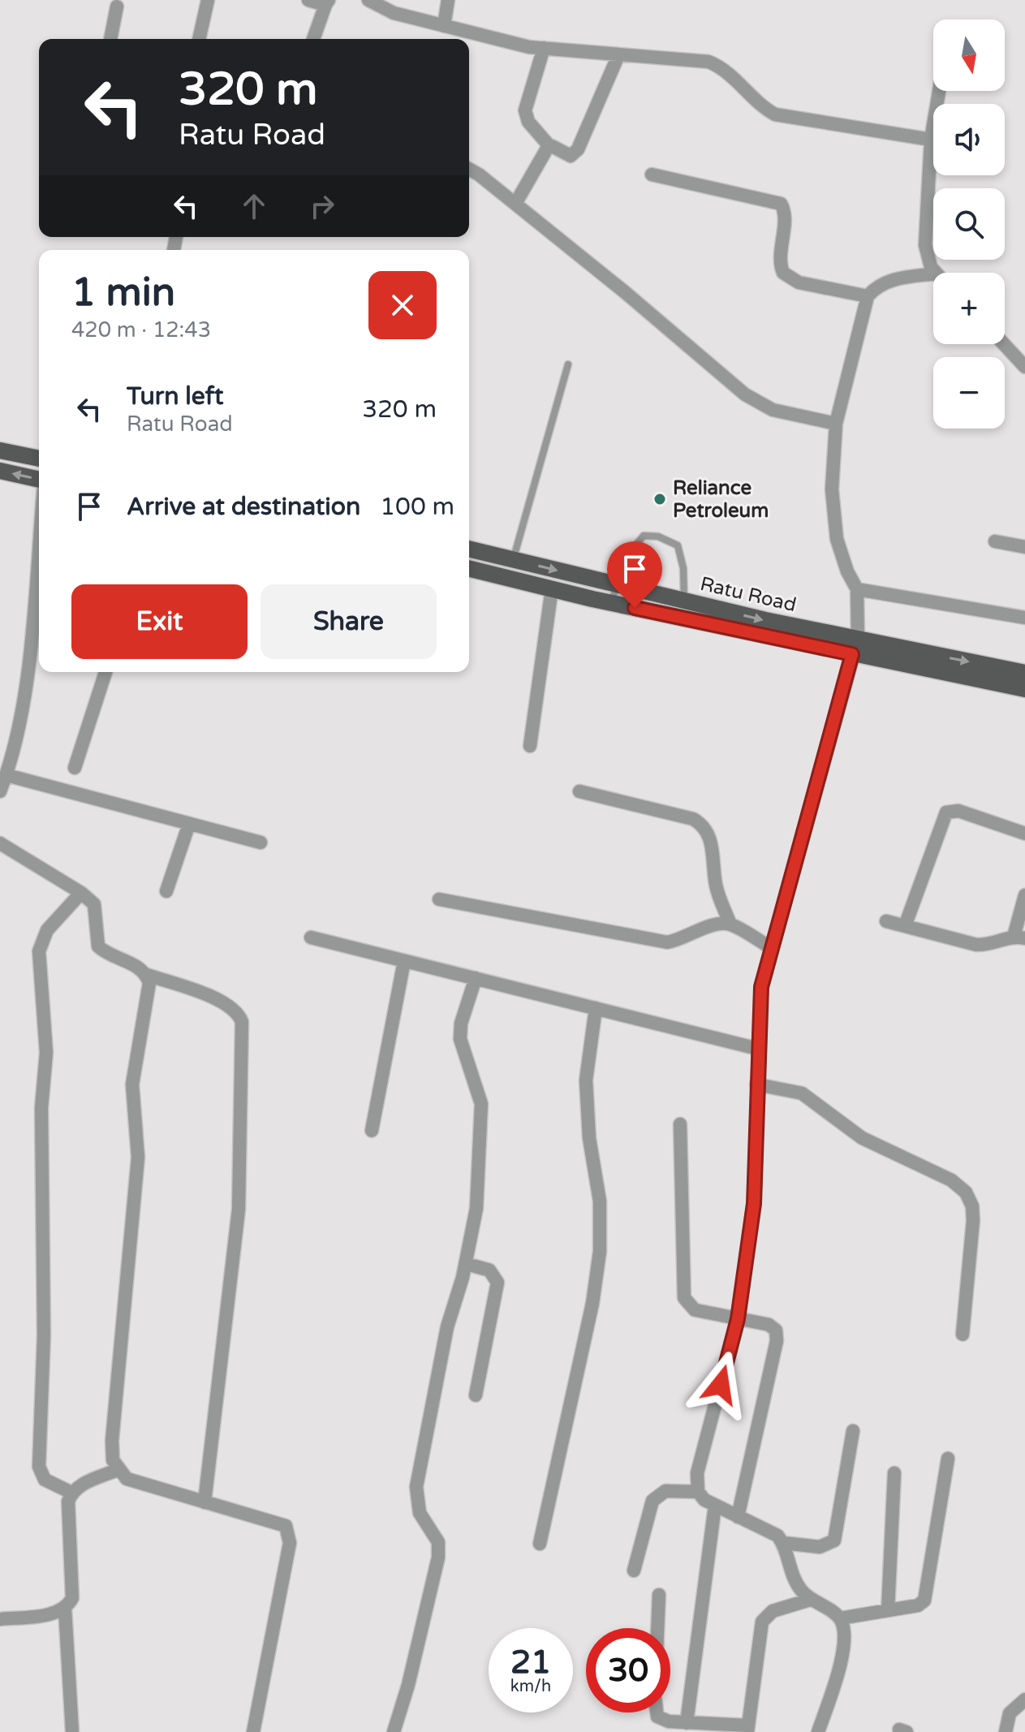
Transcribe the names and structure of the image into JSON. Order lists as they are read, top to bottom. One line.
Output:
{"streets":{"main road":["Ratu Road"]},"places":["Reliance Petroleum"],"north":"bottom","page":{"map_buttons":["+","−"],"turn":["320 m","Ratu Road"],"heading":["1 min","420 m · 12:43"],"list":[{"name":"Turn left","note":"Ratu Road","value":"320 m"},{"name":"Arrive at destination","value":"100 m"}],"buttons":["Exit","Share"],"speed":"21 km/h","limit":"30"}}
